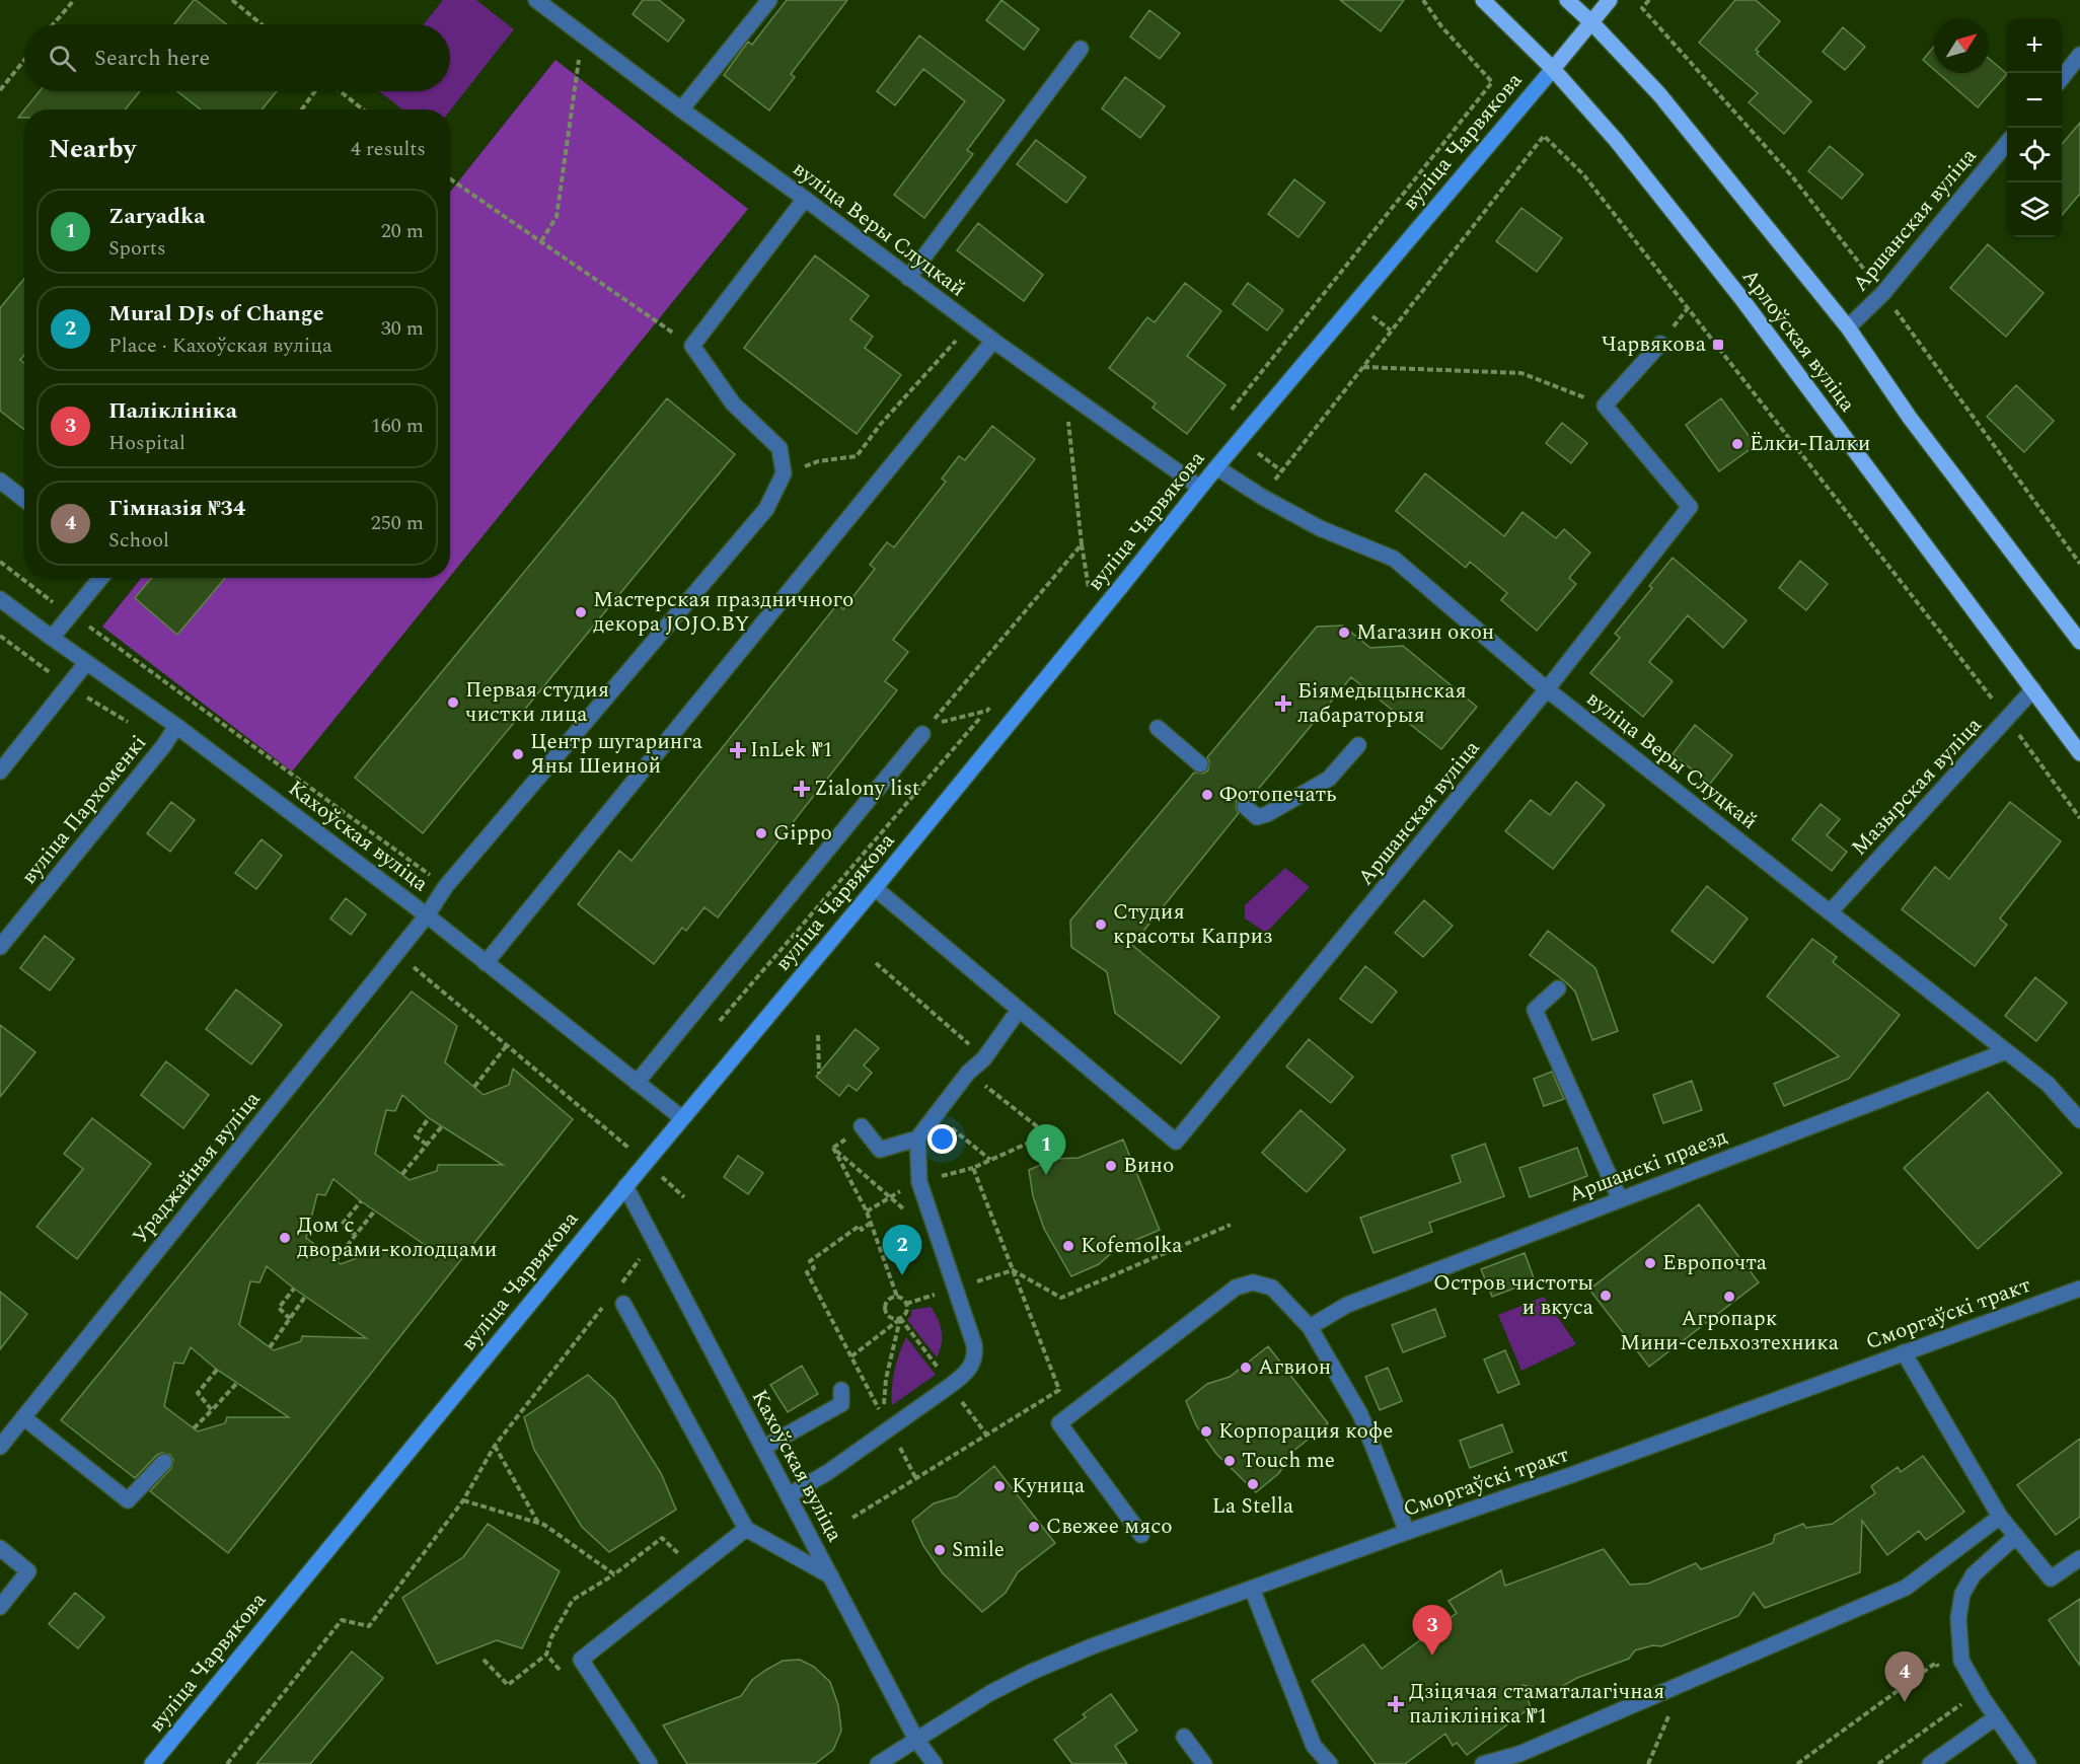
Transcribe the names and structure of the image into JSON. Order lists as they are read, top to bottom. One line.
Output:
{"streets":{"main road":["вуліца Чарвякова","Арлоўская вуліца"],"street":["Аршанская вуліца","вуліца Веры Слуцкай","Мазырская вуліца","вуліца Пархоменкі","Кахоўская вуліца","Аршанскі праезд","Ураджайная вуліца","Сморгаўскі тракт"]},"crossings":[["вуліца Чарвякова","вуліца Веры Слуцкай"],["вуліца Чарвякова","Арлоўская вуліца"],["вуліца Чарвякова","Кахоўская вуліца"],["Аршанская вуліца","вуліца Веры Слуцкай"],["Аршанская вуліца","Арлоўская вуліца"],["вуліца Веры Слуцкай","Мазырская вуліца"],["вуліца Веры Слуцкай","Аршанскі праезд"],["Арлоўская вуліца","Мазырская вуліца"],["вуліца Пархоменкі","Кахоўская вуліца"],["Кахоўская вуліца","Ураджайная вуліца"],["Кахоўская вуліца","Сморгаўскі тракт"]],"places":{"transit":["Чарвякова"],"other":["Ёлки-Палки","Мастерская праздничного декора JOJO.BY","Магазин окон","Первая студия чистки лица","Центр шугаринга Яны Шеиной","Фотопечать","Gippo","Студия красоты Каприз","Вино","Дом с дворами-колодцами","Kofemolka","Европочта","Остров чистоты и вкуса","Агропарк Мини-сельхозтехника","Агвион","Корпорация кофе","Touch me","La Stella","Куница","Свежее мясо","Smile"],"health":["Біямедыцынская лабараторыя","InLek №1","Zialony list","Дзіцячая стаматалагічная паліклініка №1"]},"north":"top right","page":{"map_buttons":["+","−"],"search":"Search here","heading":["Nearby","4 results"],"list":[{"mark":"1","name":"Zaryadka","note":"Sports","value":"20 m"},{"mark":"2","name":"Mural DJs of Change","note":"Place · Кахоўская вуліца","value":"30 m"},{"mark":"3","name":"Паліклініка","note":"Hospital","value":"160 m"},{"mark":"4","name":"Гімназія №34","note":"School","value":"250 m"}],"pins":["1","2","3","4"]}}
